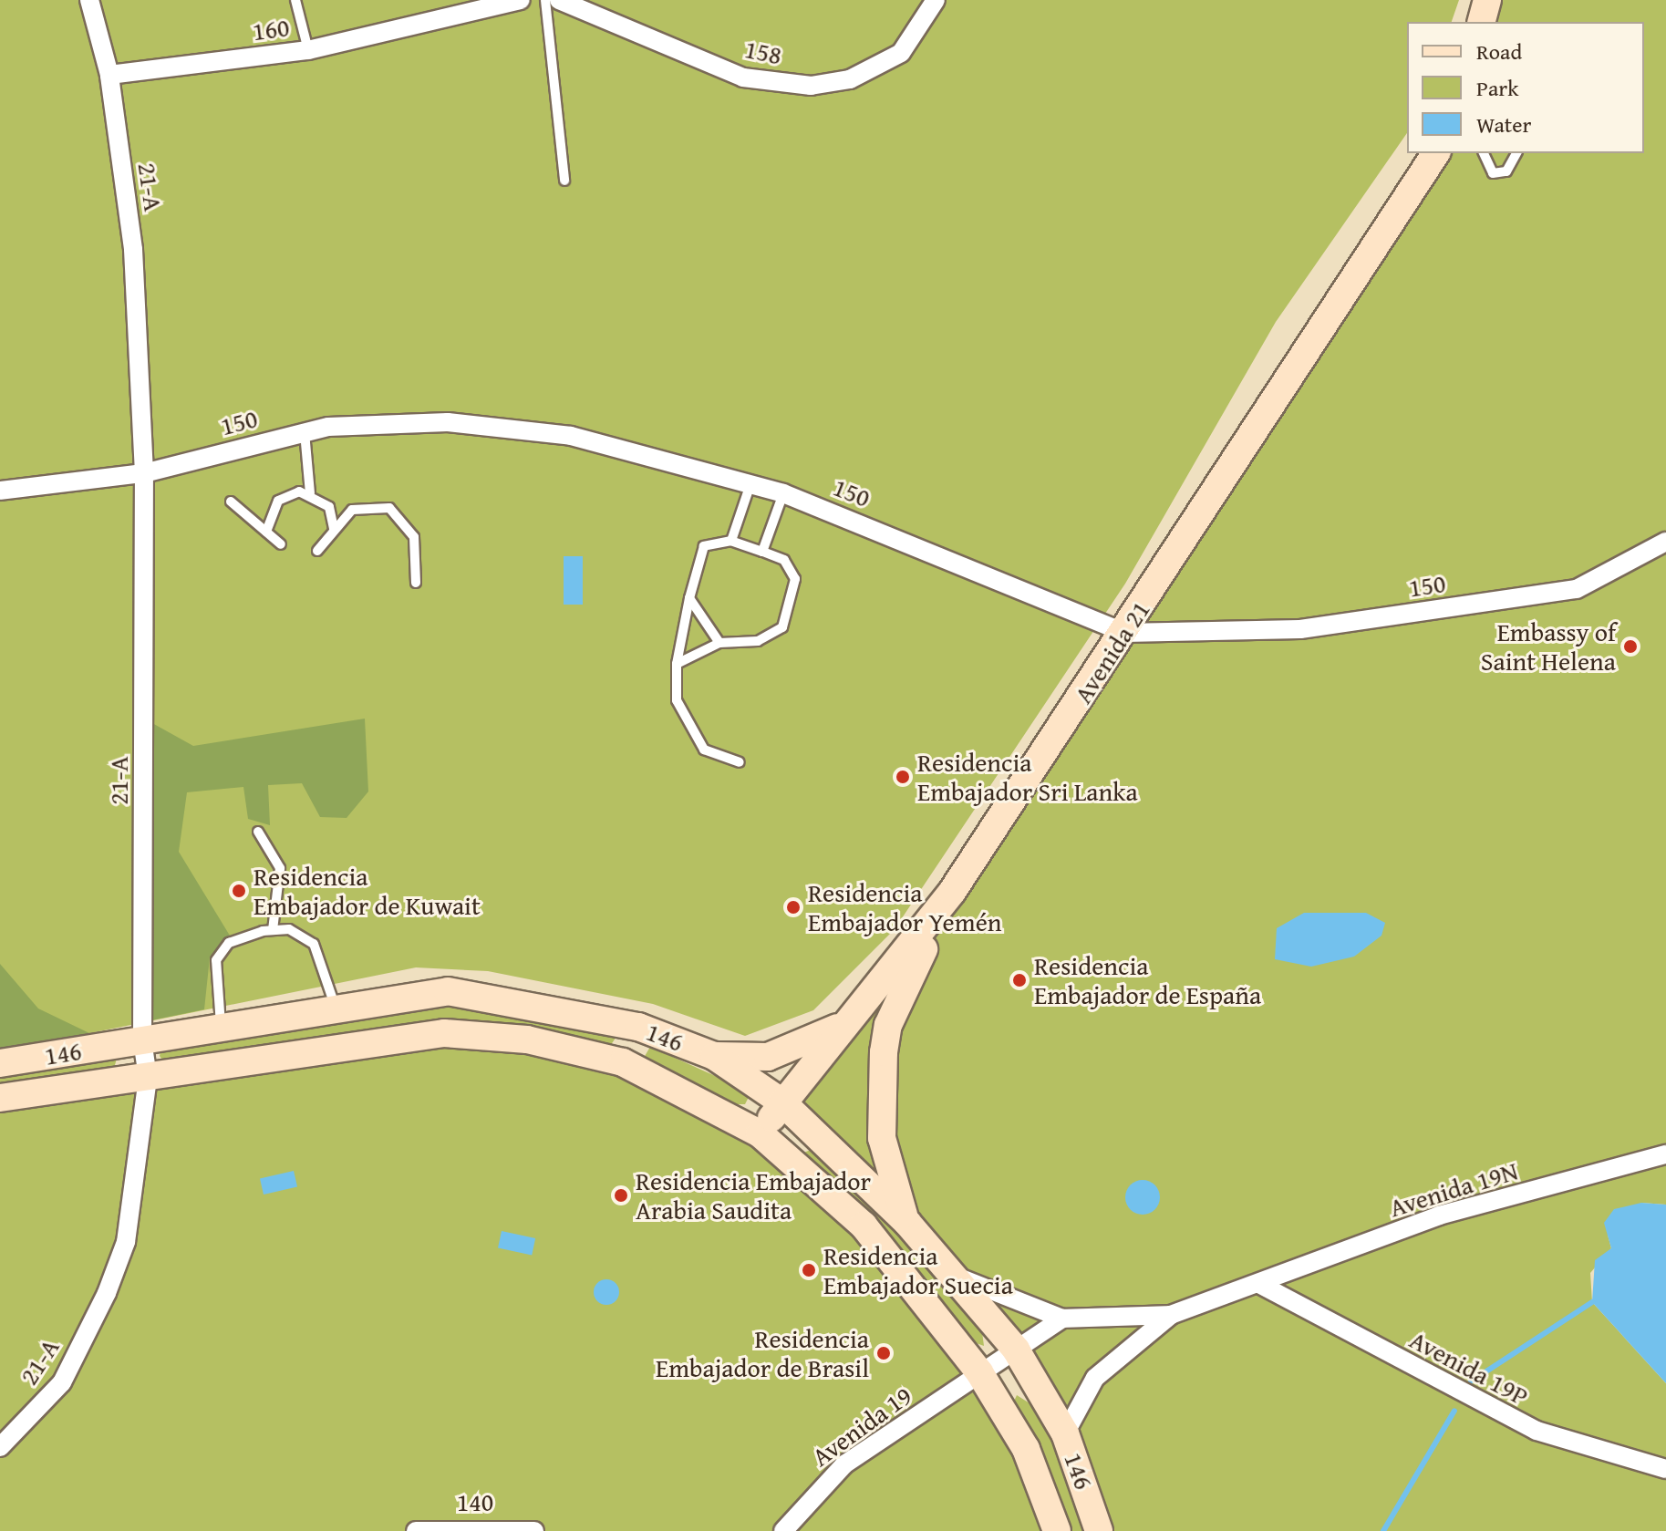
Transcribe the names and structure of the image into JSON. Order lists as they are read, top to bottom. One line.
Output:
{"streets":{"main road":["Avenida 21","146"],"street":["160","158","21-A","150","Avenida 19N","Avenida 19P","Avenida 19","140"]},"crossings":[["160","21-A"],["21-A","150"],["21-A","146"],["150","Avenida 21"],["Avenida 21","146"],["146","Avenida 19"],["Avenida 19N","Avenida 19P"]],"places":["Embassy of Saint Helena","Residencia Embajador Sri Lanka","Residencia Embajador de Kuwait","Residencia Embajador Yemén","Residencia Embajador de España","Residencia Embajador Arabia Saudita","Residencia Embajador Suecia","Residencia Embajador de Brasil"],"legend":["Road","Park","Water"]}
